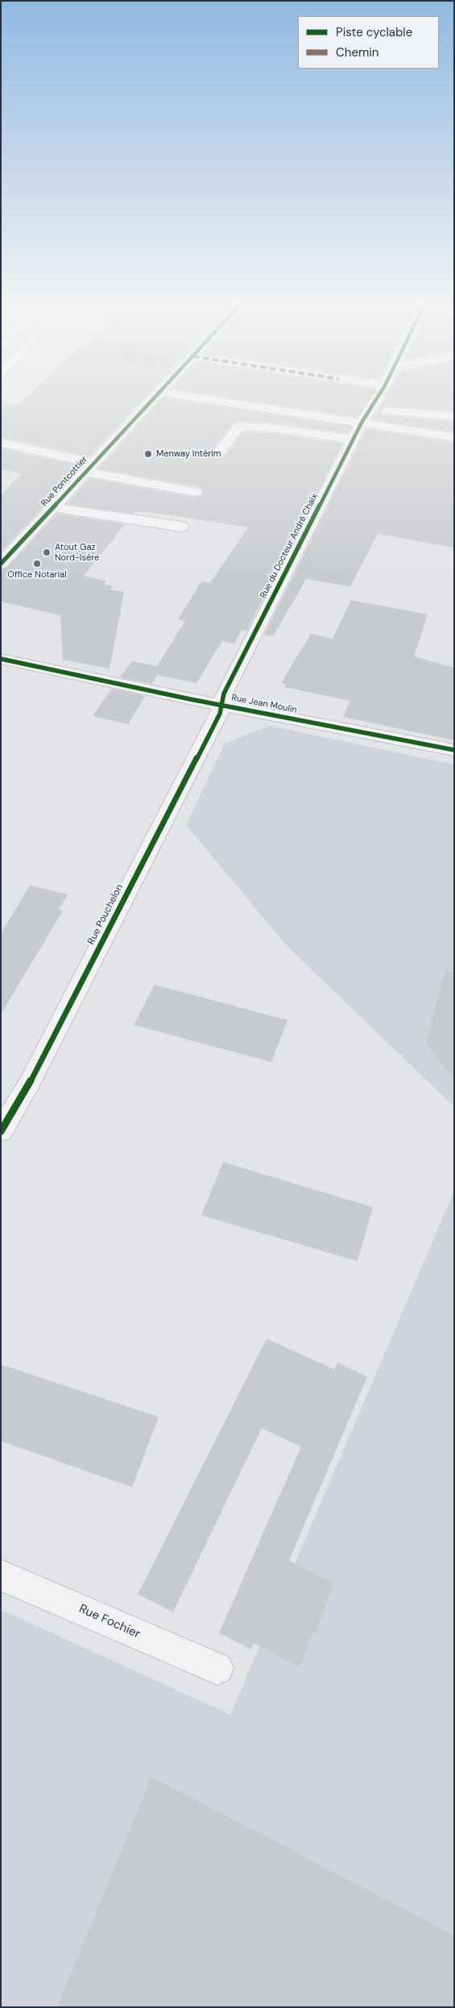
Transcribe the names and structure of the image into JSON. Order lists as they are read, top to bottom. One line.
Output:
{"streets":{"street":["Rue Pontcottier","Rue du Docteur André Chaix","Rue Jean Moulin","Rue Pouchelon","Rue Fochier"]},"crossings":[["Rue du Docteur André Chaix","Rue Jean Moulin"],["Rue du Docteur André Chaix","Rue Pouchelon"],["Rue Jean Moulin","Rue Pouchelon"]],"places":["Menway Intérim","Atout Gaz Nord-Isère","Office Notarial"],"legend":["Piste cyclable","Chemin"]}
